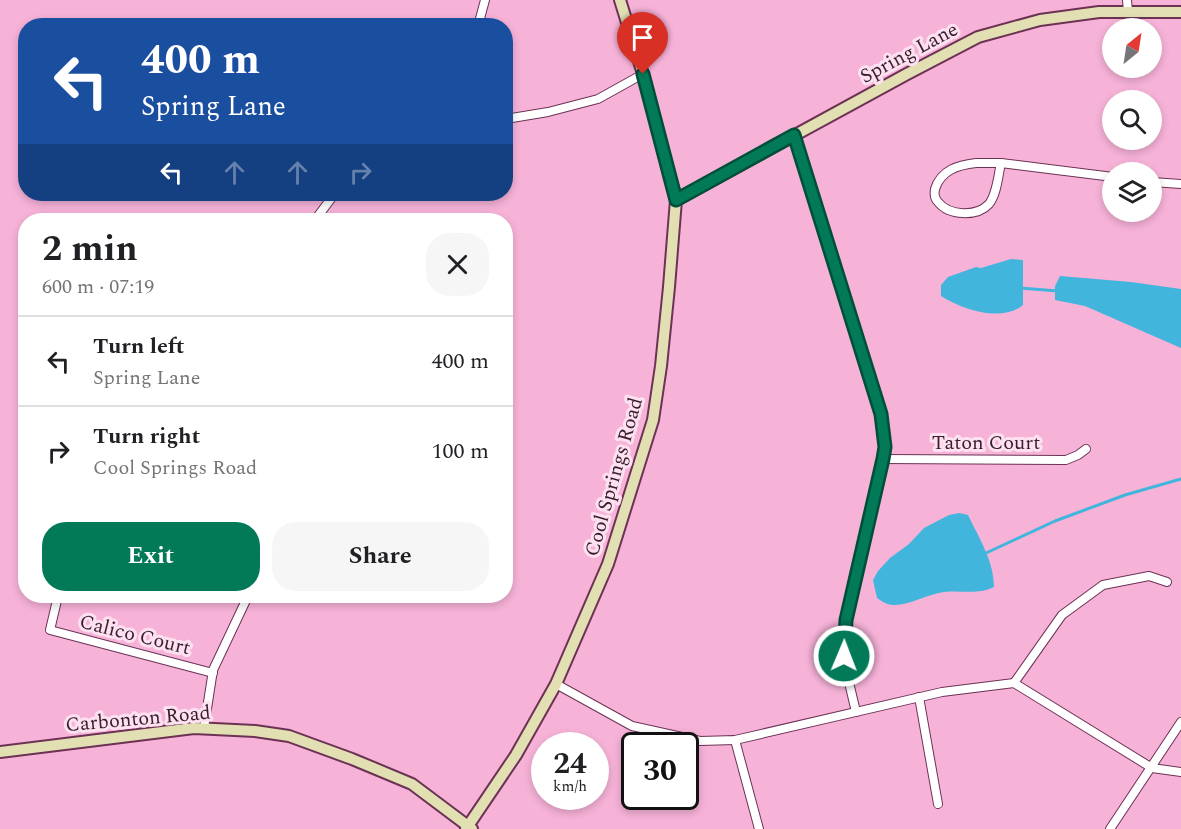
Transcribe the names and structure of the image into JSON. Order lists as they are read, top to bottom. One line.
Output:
{"streets":{"street":["Spring Lane","Taton Court","Cool Springs Road","Calico Court","Carbonton Road"]},"crossings":[["Spring Lane","Cool Springs Road"],["Cool Springs Road","Carbonton Road"]],"north":"top right","page":{"turn":["400 m","Spring Lane"],"heading":["2 min","600 m · 07:19"],"list":[{"name":"Turn left","note":"Spring Lane","value":"400 m"},{"name":"Turn right","note":"Cool Springs Road","value":"100 m"}],"buttons":["Exit","Share"],"speed":"24 km/h","limit":"30"}}
